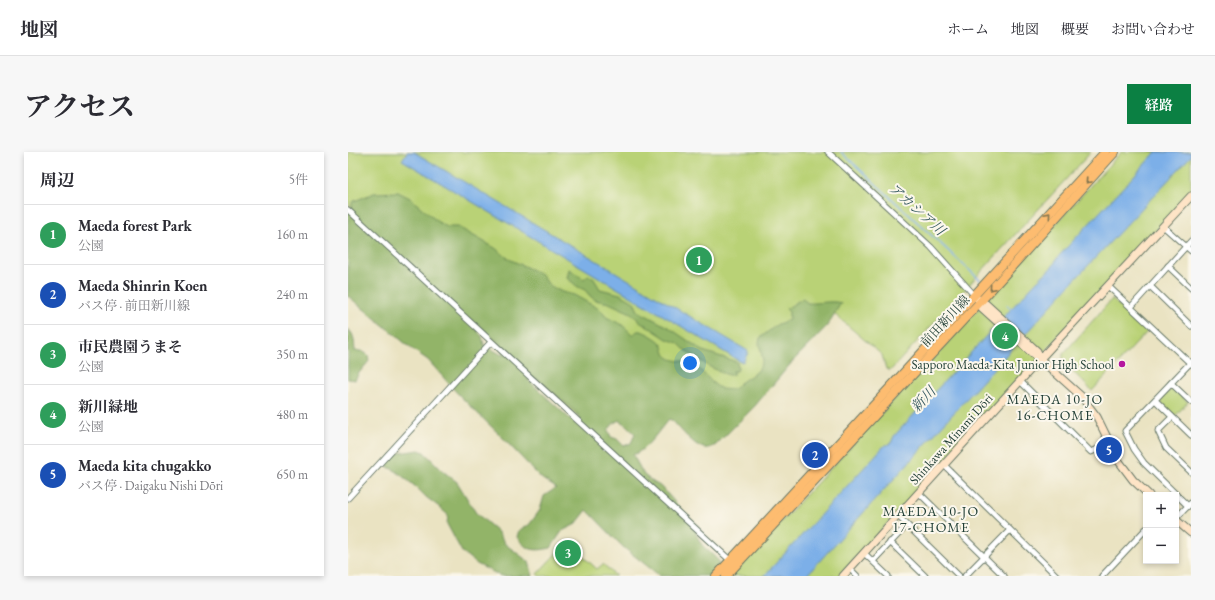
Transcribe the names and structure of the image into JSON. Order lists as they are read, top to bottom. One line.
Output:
{"streets":{"main road":["前田新川線"],"street":["Shinkawa Minami Dōri"]},"districts":["MAEDA 10-JO 16-CHOME","MAEDA 10-JO 17-CHOME"],"water":["アカシア川","新川"],"places":["Sapporo Maeda-Kita Junior High School"],"page":{"header":"地図","nav":["ホーム","地図","概要","お問い合わせ"],"title":"アクセス","buttons":"経路","heading":["周辺","5件"],"list":[{"mark":"1","name":"Maeda forest Park","note":"公園","value":"160 m"},{"mark":"2","name":"Maeda Shinrin Koen","note":"バス停 · 前田新川線","value":"240 m"},{"mark":"3","name":"市民農園うまそ","note":"公園","value":"350 m"},{"mark":"4","name":"新川緑地","note":"公園","value":"480 m"},{"mark":"5","name":"Maeda kita chugakko","note":"バス停 · Daigaku Nishi Dōri","value":"650 m"}],"pins":["1","4","5","2","3"],"map_buttons":["+","−"]}}
